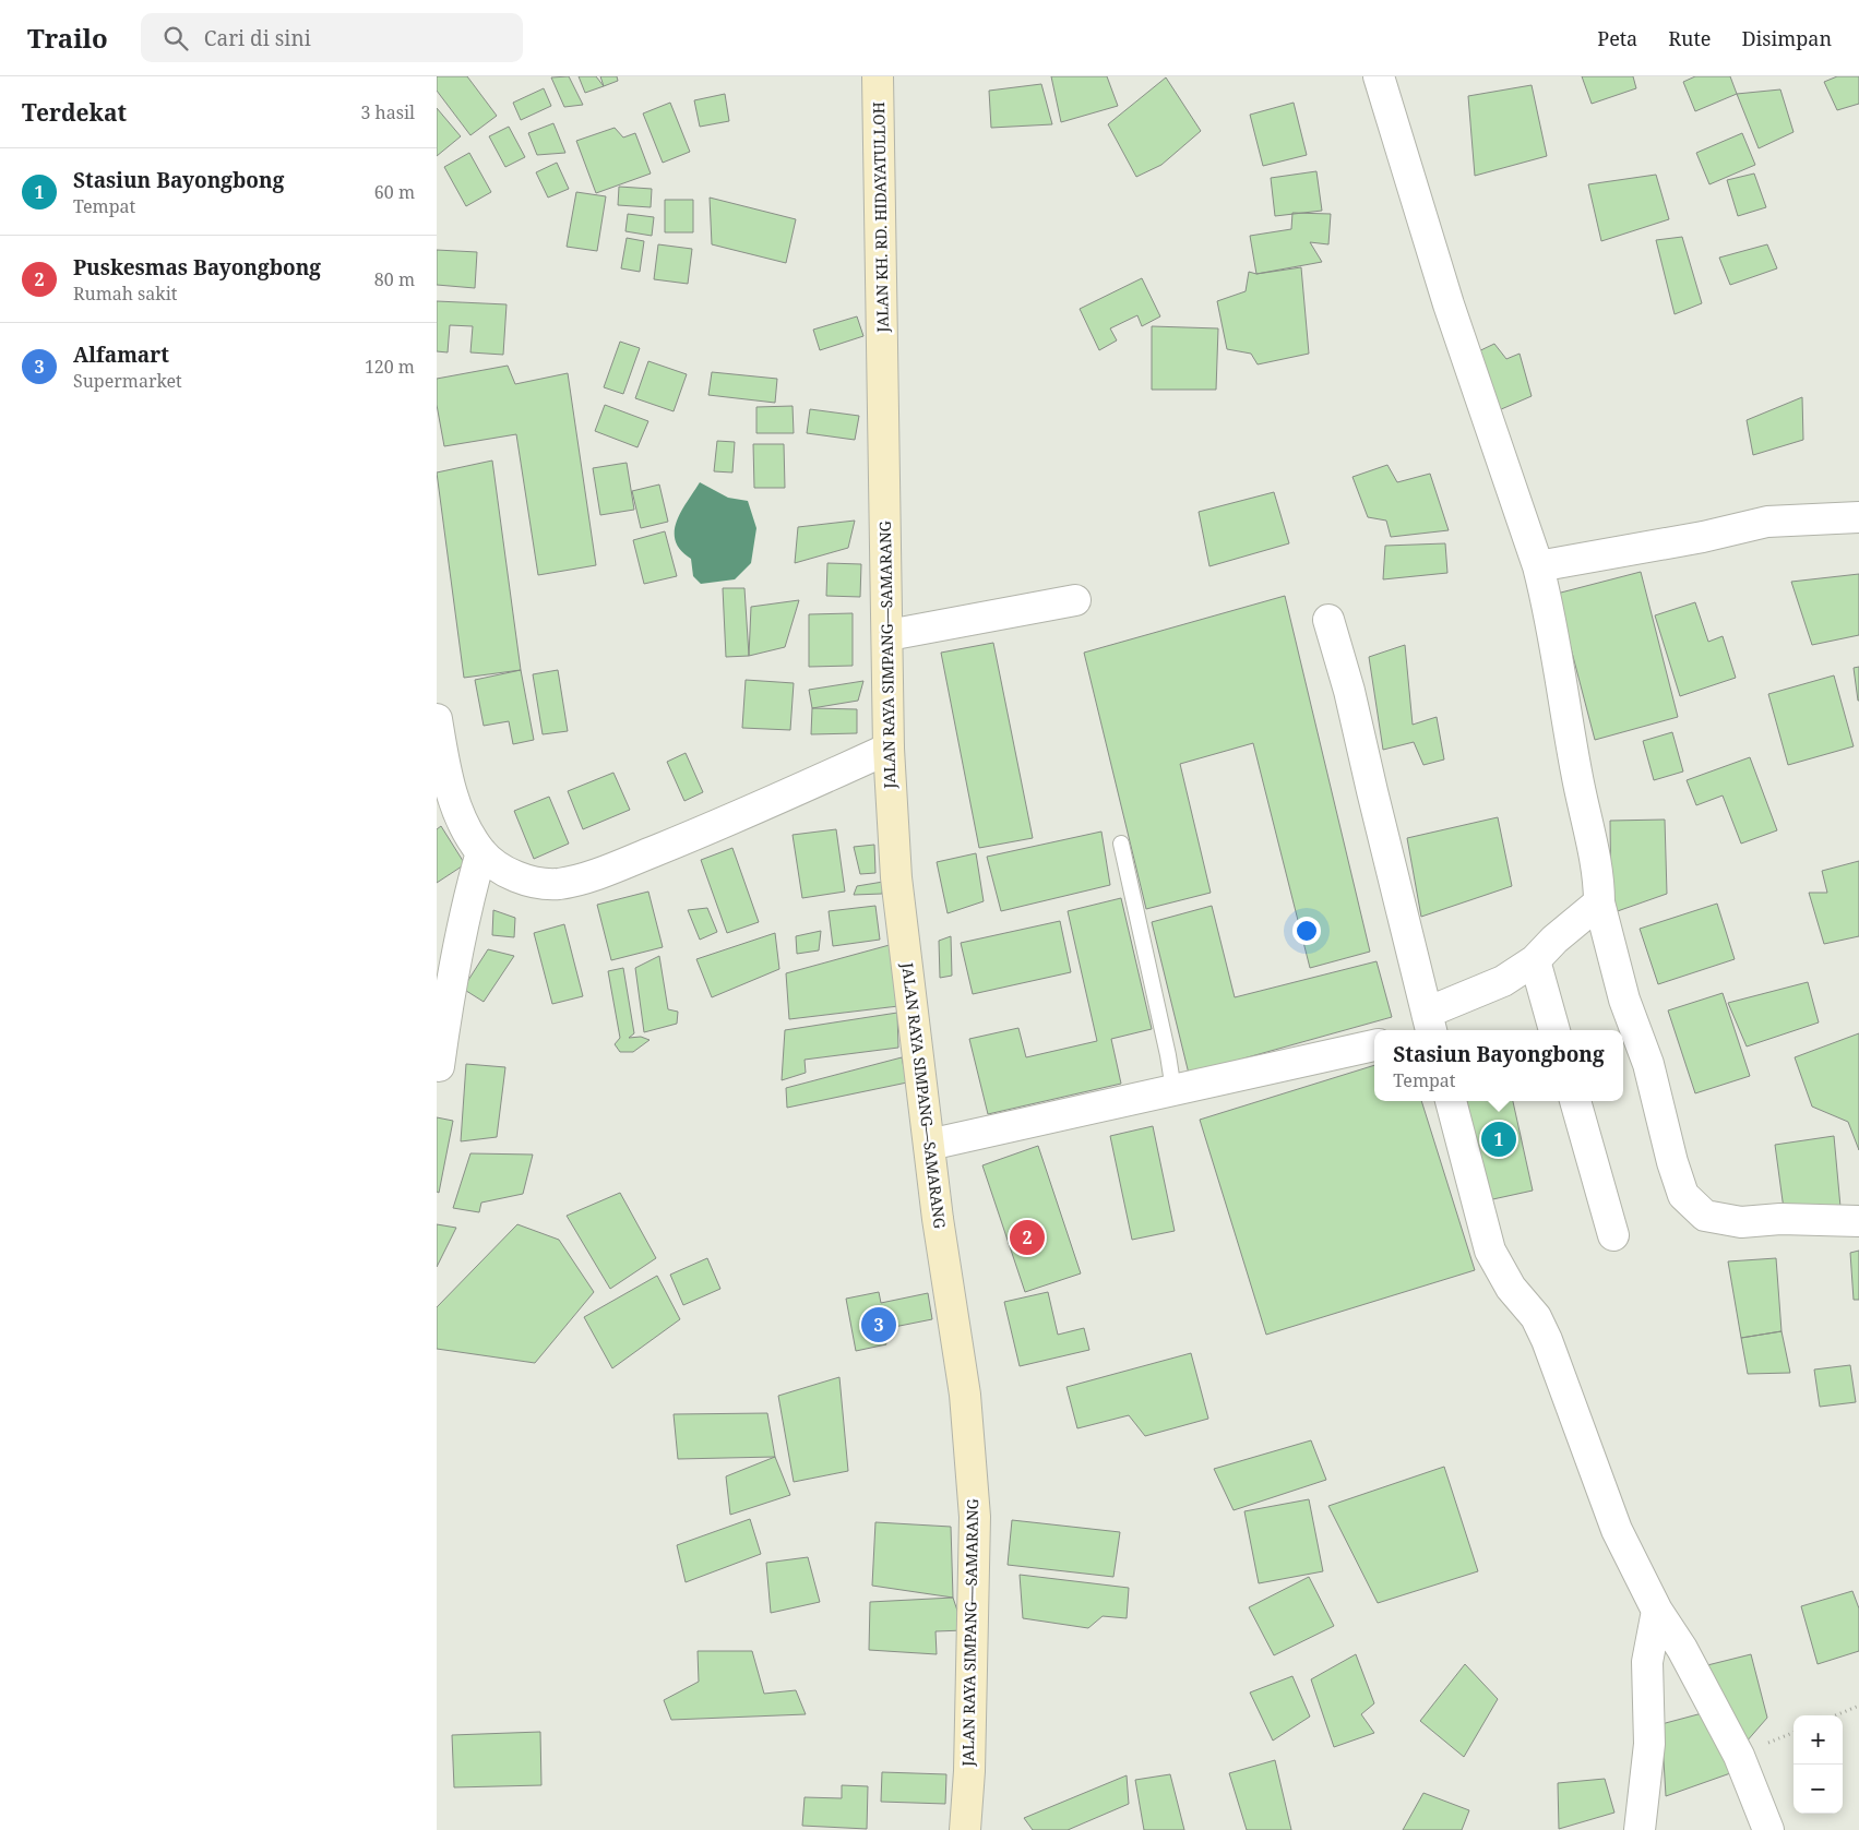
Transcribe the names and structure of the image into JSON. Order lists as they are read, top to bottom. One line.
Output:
{"streets":{"main road":["JALAN KH. RD. HIDAYATULLOH","JALAN RAYA SIMPANG—SAMARANG"]},"crossings":[["JALAN KH. RD. HIDAYATULLOH","JALAN RAYA SIMPANG—SAMARANG"]],"page":{"header":"Trailo","search":"Cari di sini","nav":["Peta","Rute","Disimpan"],"heading":["Terdekat","3 hasil"],"list":[{"mark":"1","name":"Stasiun Bayongbong","note":"Tempat","value":"60 m"},{"mark":"2","name":"Puskesmas Bayongbong","note":"Rumah sakit","value":"80 m"},{"mark":"3","name":"Alfamart","note":"Supermarket","value":"120 m"}],"popup":["Stasiun Bayongbong","Tempat"],"pins":["1","2","3"],"map_buttons":["+","−"]}}
